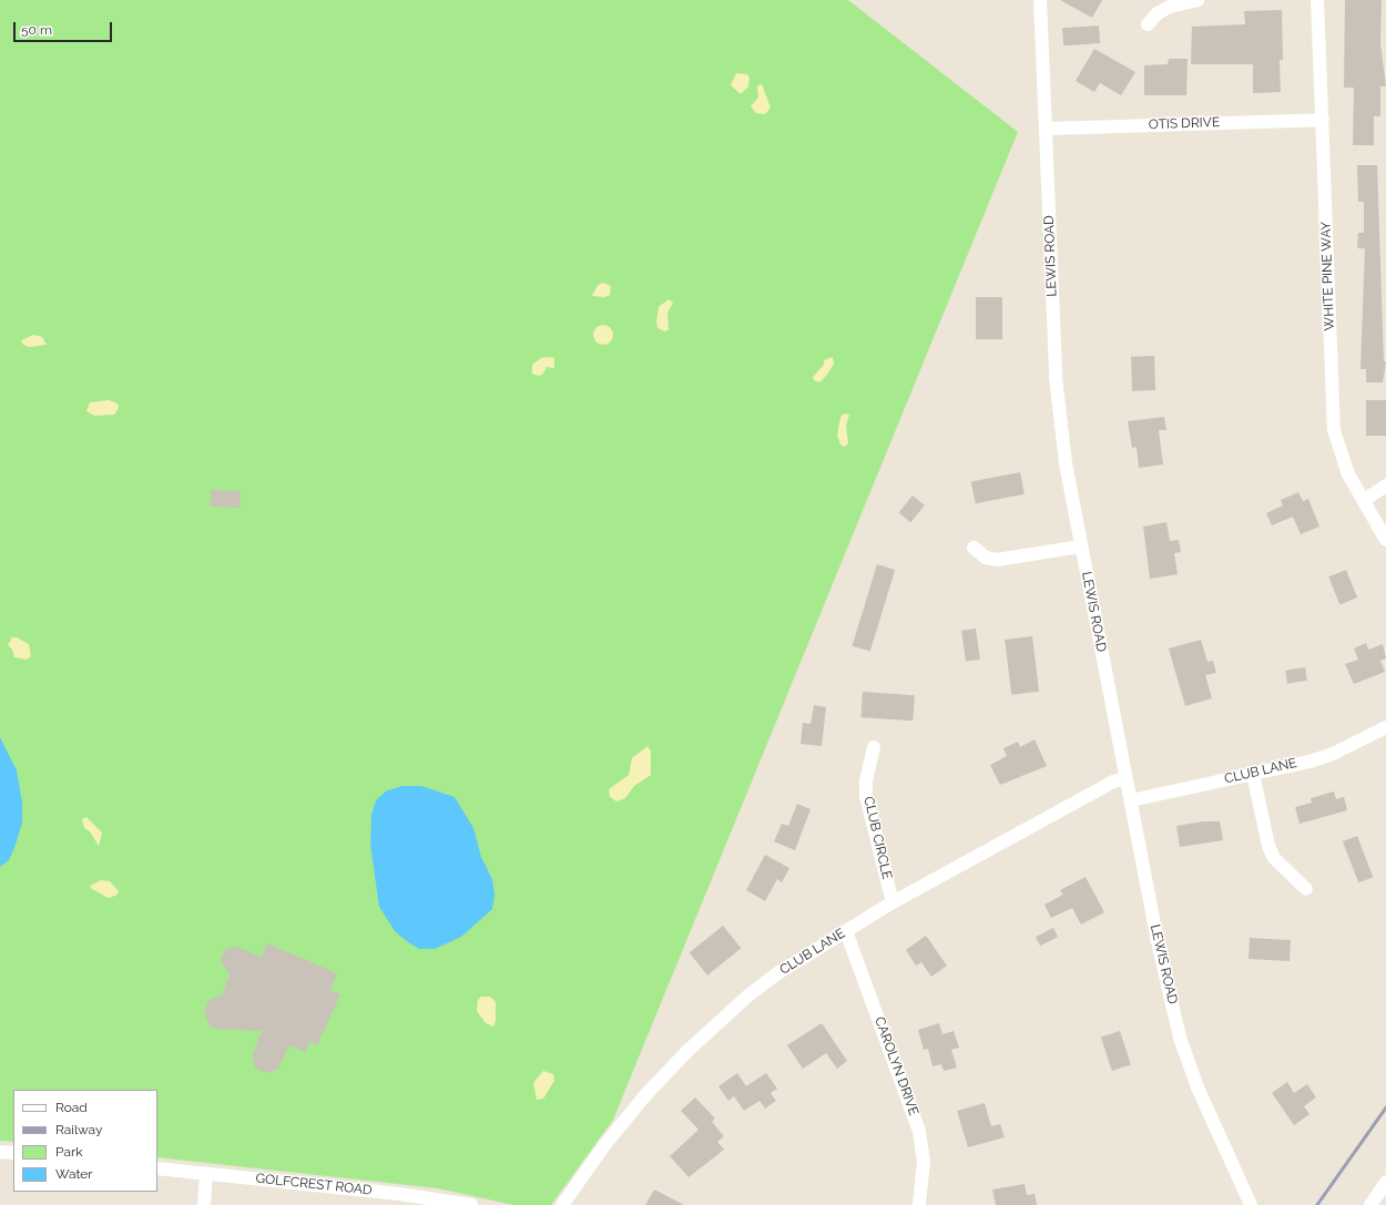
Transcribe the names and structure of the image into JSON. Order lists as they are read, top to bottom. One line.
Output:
{"streets":{"street":["OTIS DRIVE","LEWIS ROAD","WHITE PINE WAY","CLUB LANE","CLUB CIRCLE","CAROLYN DRIVE","GOLFCREST ROAD"]},"crossings":[["OTIS DRIVE","LEWIS ROAD"],["OTIS DRIVE","WHITE PINE WAY"],["LEWIS ROAD","CLUB LANE"],["CLUB LANE","CLUB CIRCLE"],["CLUB LANE","CAROLYN DRIVE"]],"legend":["Road","Railway","Park","Water"],"scale_bar":"50 m"}
